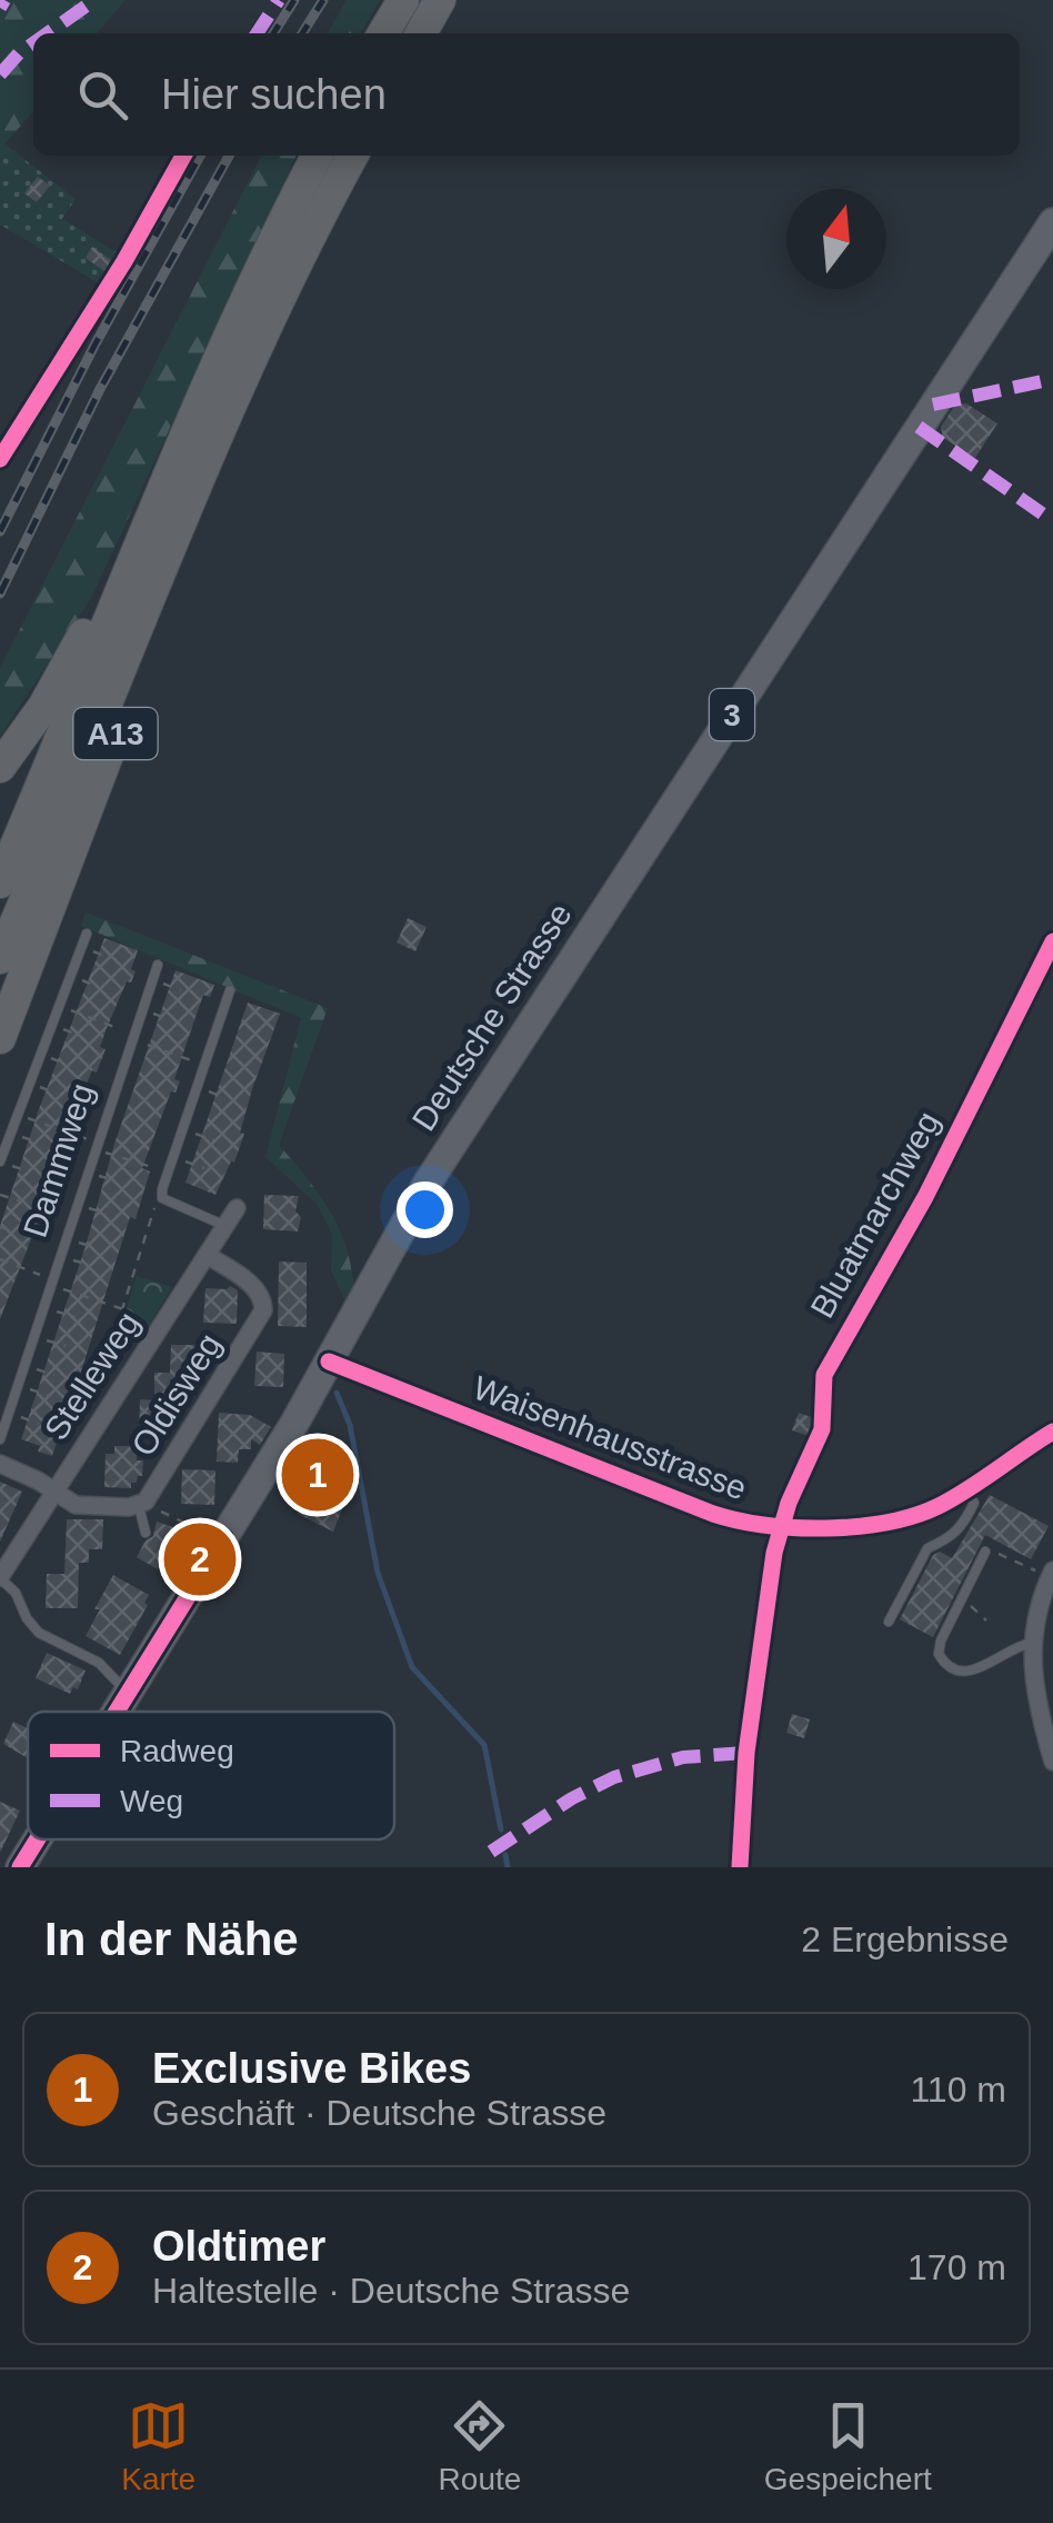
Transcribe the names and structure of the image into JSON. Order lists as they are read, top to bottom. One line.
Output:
{"streets":{"highway":["A13"],"main road":["3","Deutsche Strasse"],"street":["Stelleweg","Oldisweg","Waisenhausstrasse"],"lane":["Dammweg","Bluatmarchweg"]},"crossings":[["Deutsche Strasse","Waisenhausstrasse"],["Bluatmarchweg","Waisenhausstrasse"],["Stelleweg","Oldisweg"]],"legend":["Radweg","Weg"],"north":"top","page":{"search":"Hier suchen","pins":["1","2"],"heading":["In der Nähe","2 Ergebnisse"],"list":[{"mark":"1","name":"Exclusive Bikes","note":"Geschäft · Deutsche Strasse","value":"110 m"},{"mark":"2","name":"Oldtimer","note":"Haltestelle · Deutsche Strasse","value":"170 m"}],"nav":["Karte","Route","Gespeichert"]}}
